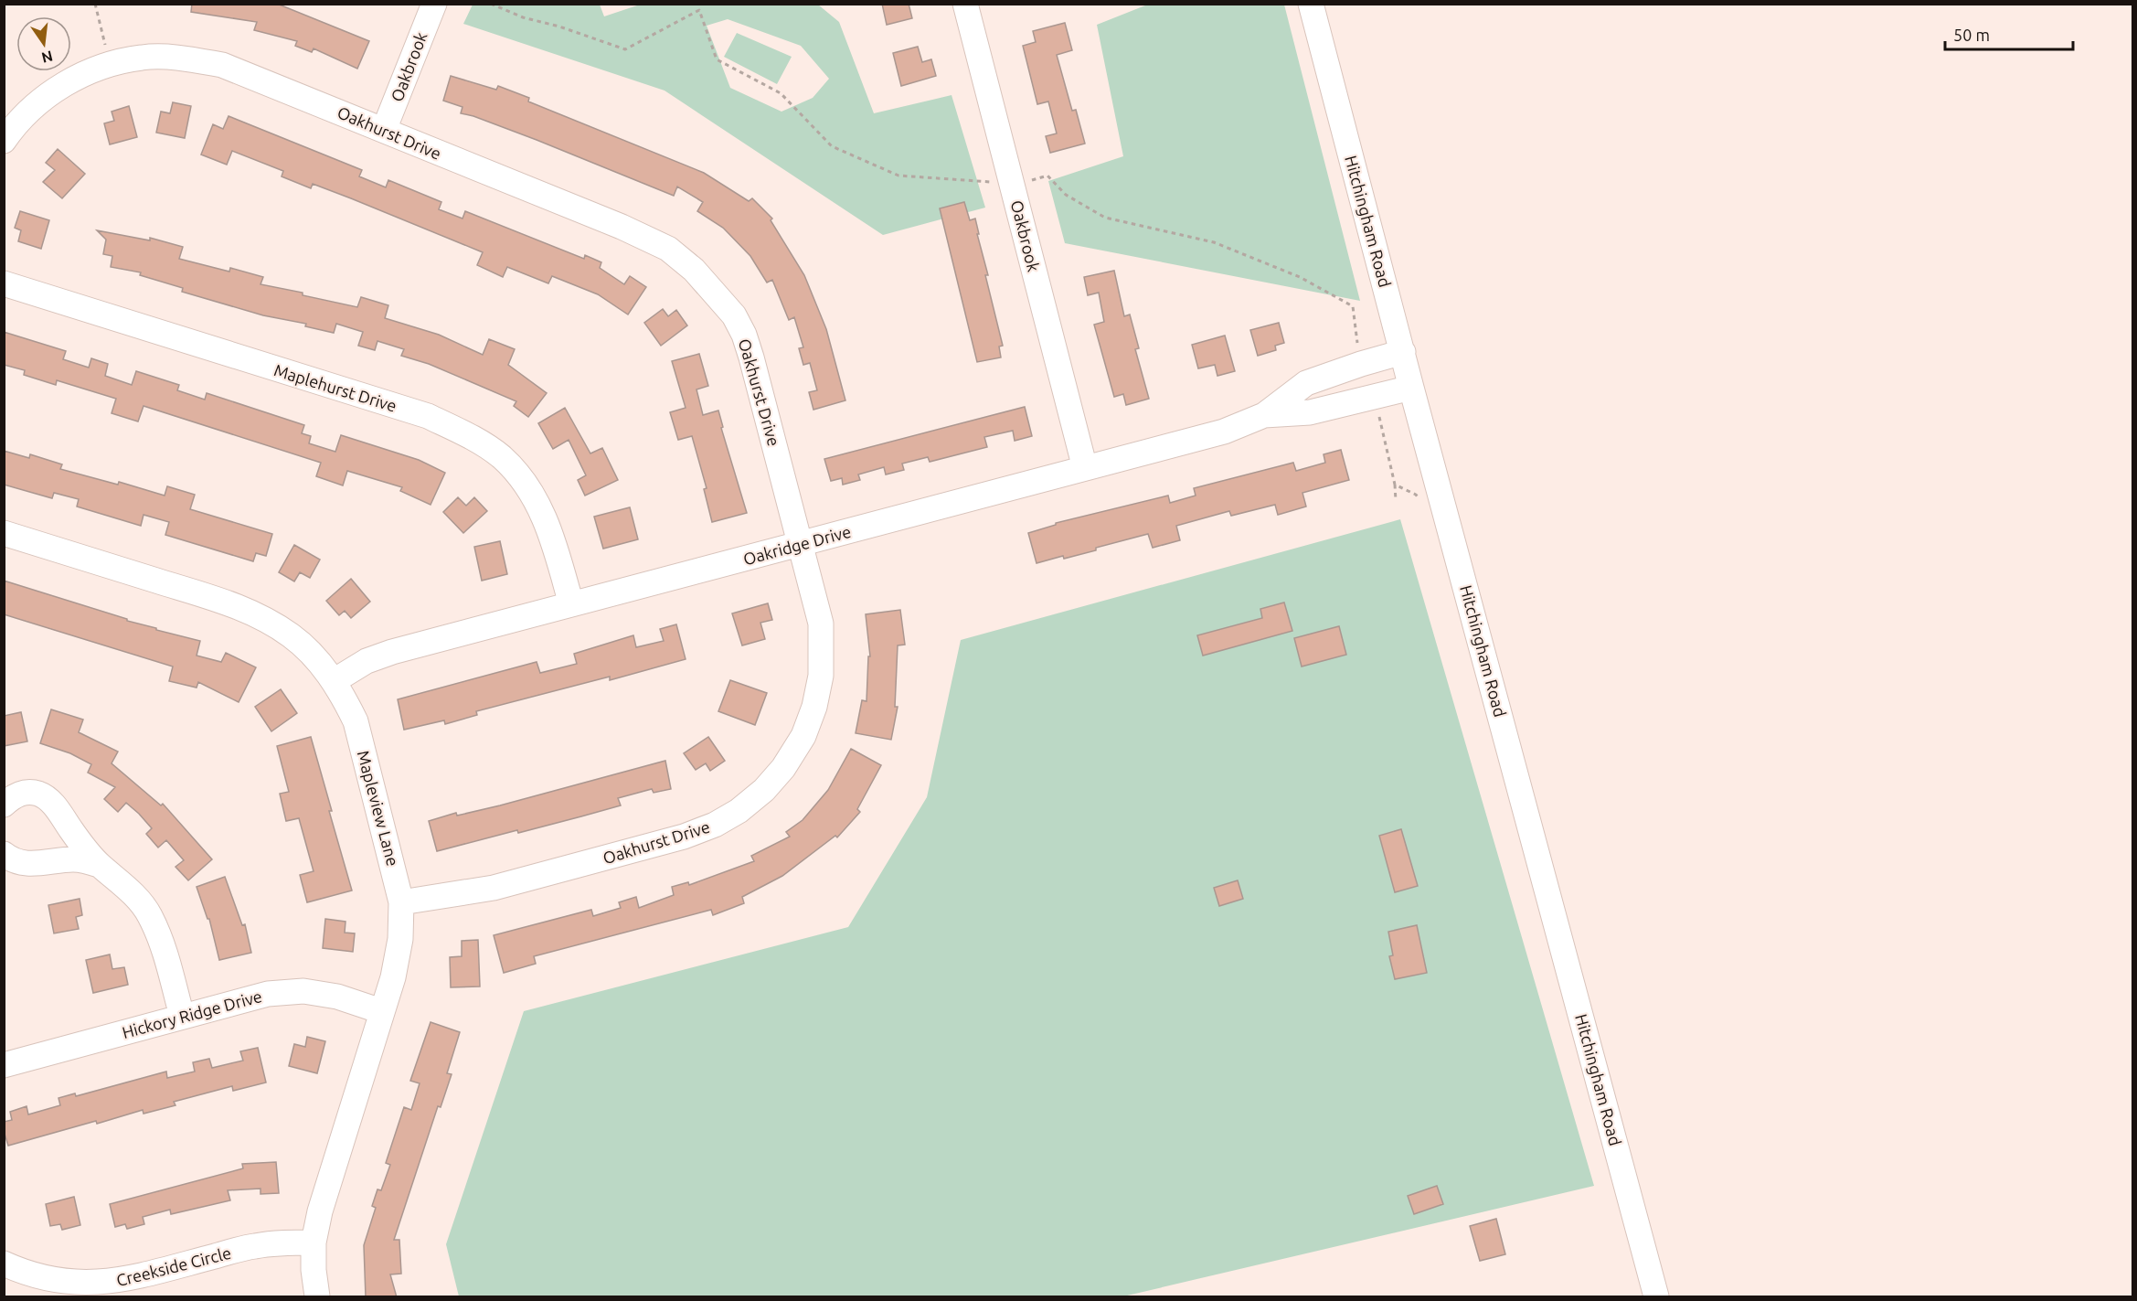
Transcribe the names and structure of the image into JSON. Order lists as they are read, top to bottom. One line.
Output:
{"streets":{"street":["Oakbrook","Oakhurst Drive","Hitchingham Road","Maplehurst Drive","Oakridge Drive","Mapleview Lane","Hickory Ridge Drive","Creekside Circle"]},"crossings":[["Oakbrook","Oakhurst Drive"],["Oakbrook","Oakridge Drive"],["Oakhurst Drive","Oakridge Drive"],["Oakhurst Drive","Mapleview Lane"],["Hitchingham Road","Oakridge Drive"],["Maplehurst Drive","Oakridge Drive"],["Oakridge Drive","Mapleview Lane"],["Mapleview Lane","Hickory Ridge Drive"],["Mapleview Lane","Creekside Circle"]],"scale_bar":"50 m","north":"bottom"}
